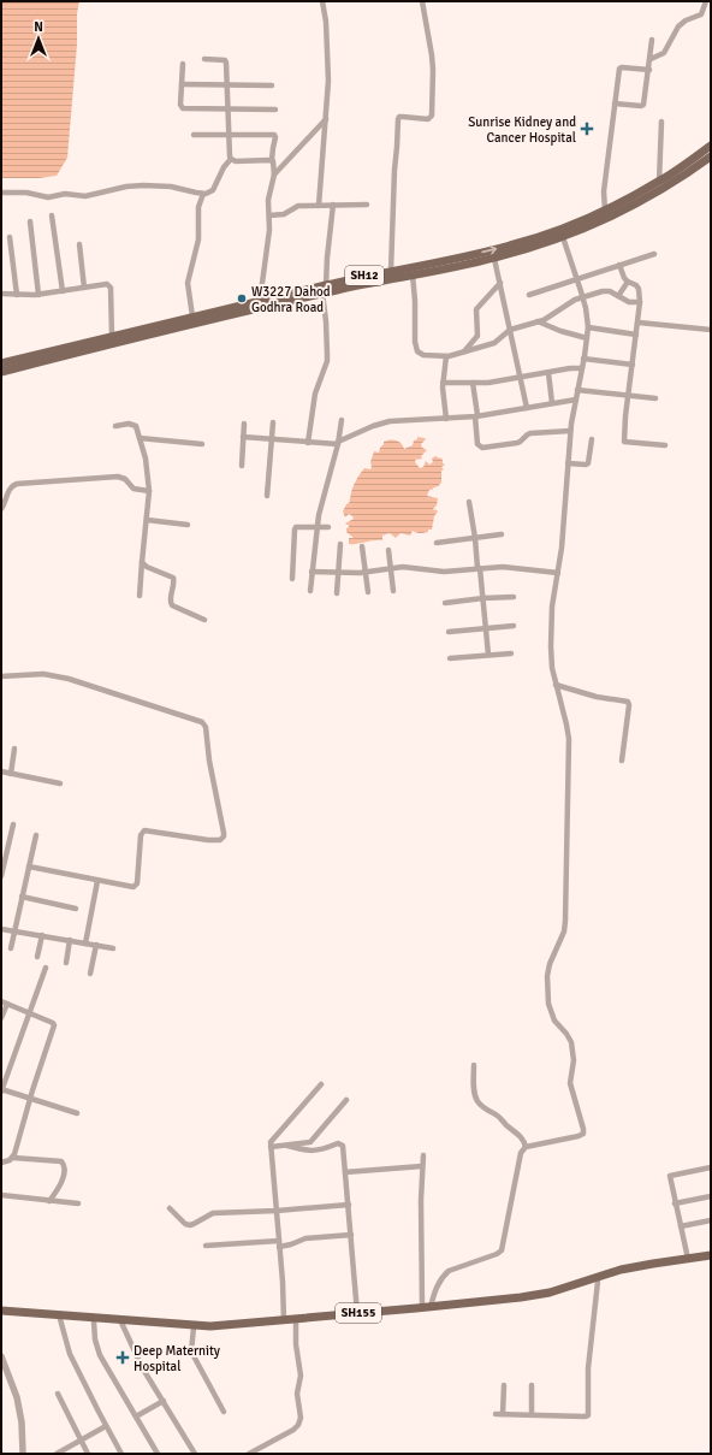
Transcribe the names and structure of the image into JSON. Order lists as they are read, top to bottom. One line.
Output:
{"streets":{"main road":["SH12","SH155"]},"places":{"health":["Sunrise Kidney and Cancer Hospital","Deep Maternity Hospital"],"other":["W3227 Dahod Godhra Road"]},"north":"top"}
